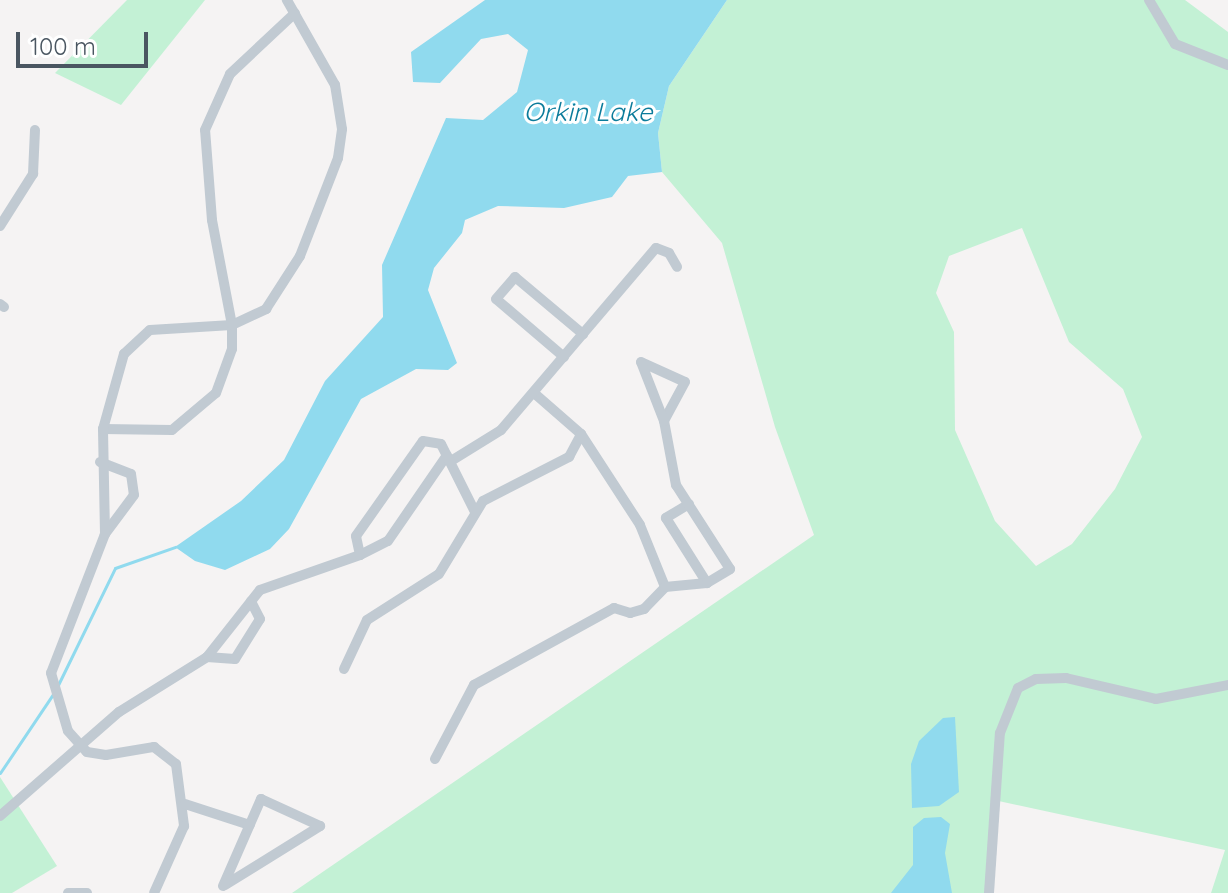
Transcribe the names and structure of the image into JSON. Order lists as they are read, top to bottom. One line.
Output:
{"water":["Orkin Lake"],"scale_bar":"100 m"}
